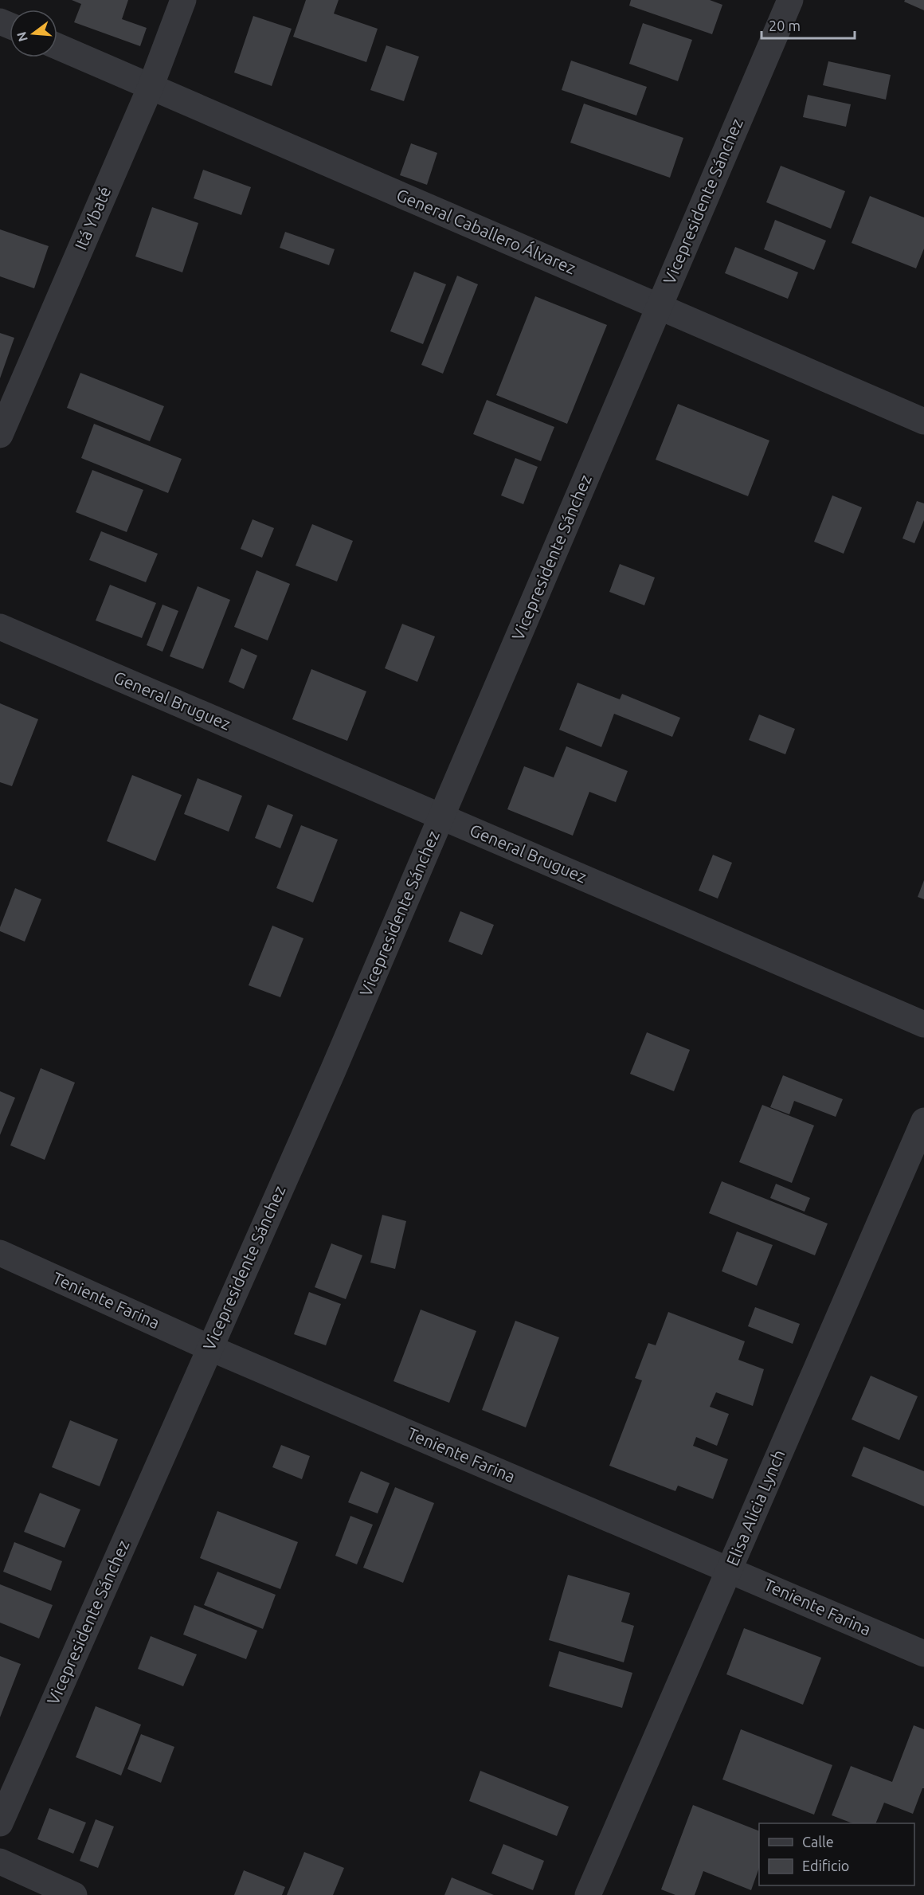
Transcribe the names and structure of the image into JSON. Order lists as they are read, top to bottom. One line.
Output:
{"streets":{"street":["Vicepresidente Sánchez","Itá Ybaté","General Caballero Álvarez","General Bruguez","Teniente Farina","Elisa Alicia Lynch"]},"crossings":[["Vicepresidente Sánchez","General Caballero Álvarez"],["Vicepresidente Sánchez","General Bruguez"],["Vicepresidente Sánchez","Teniente Farina"],["Itá Ybaté","General Caballero Álvarez"],["Teniente Farina","Elisa Alicia Lynch"]],"legend":["Calle","Edificio"],"scale_bar":"20 m","north":"left"}
